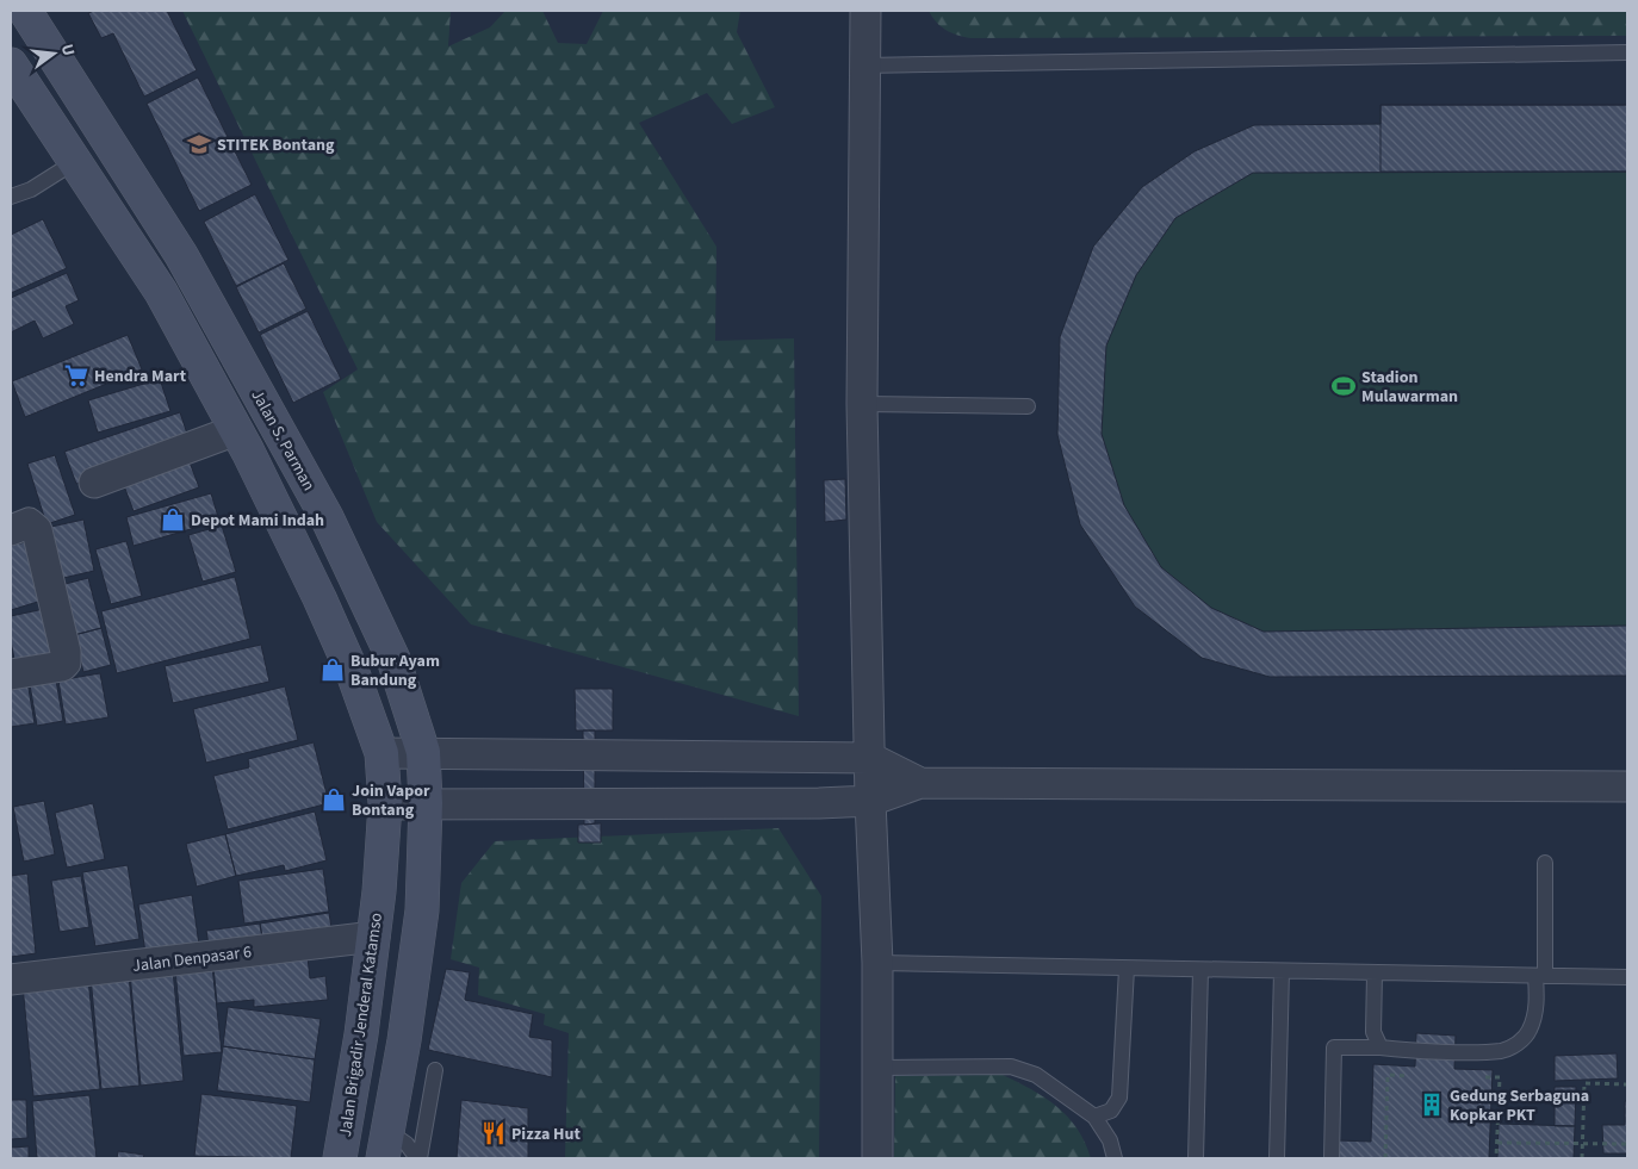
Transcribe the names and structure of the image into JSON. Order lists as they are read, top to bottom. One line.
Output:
{"streets":{"main road":["Jalan S. Parman","Jalan Brigadir Jenderal Katamso"],"street":["Jalan Denpasar 6"]},"crossings":[["Jalan Denpasar 6","Jalan Brigadir Jenderal Katamso"]],"places":{"school or university":["STITEK Bontang"],"supermarket":["Hendra Mart"],"sports":["Stadion Mulawarman"],"shop":["Depot Mami Indah","Bubur Ayam Bandung","Join Vapor Bontang"],"building":["Gedung Serbaguna Kopkar PKT"],"restaurant":["Pizza Hut"]},"north":"right"}
